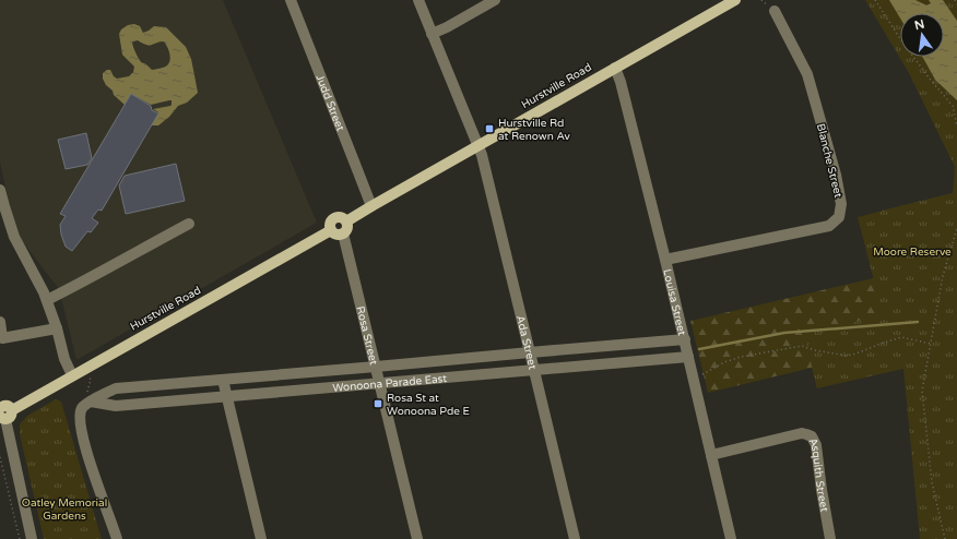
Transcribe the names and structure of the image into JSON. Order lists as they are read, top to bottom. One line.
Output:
{"streets":{"main road":["Hurstville Road"],"street":["Judd Street","Blanche Street","Louisa Street","Rosa Street","Ada Street","Wonoona Parade East","Asquith Street"]},"crossings":[["Hurstville Road","Judd Street"],["Hurstville Road","Louisa Street"],["Hurstville Road","Rosa Street"],["Hurstville Road","Ada Street"],["Blanche Street","Louisa Street"],["Louisa Street","Wonoona Parade East"],["Louisa Street","Asquith Street"],["Rosa Street","Wonoona Parade East"],["Ada Street","Wonoona Parade East"]],"parks":["Moore Reserve","Oatley Memorial Gardens"],"places":{"transit":["Hurstville Rd at Renown Av","Rosa St at Wonoona Pde E"]},"north":"top"}
